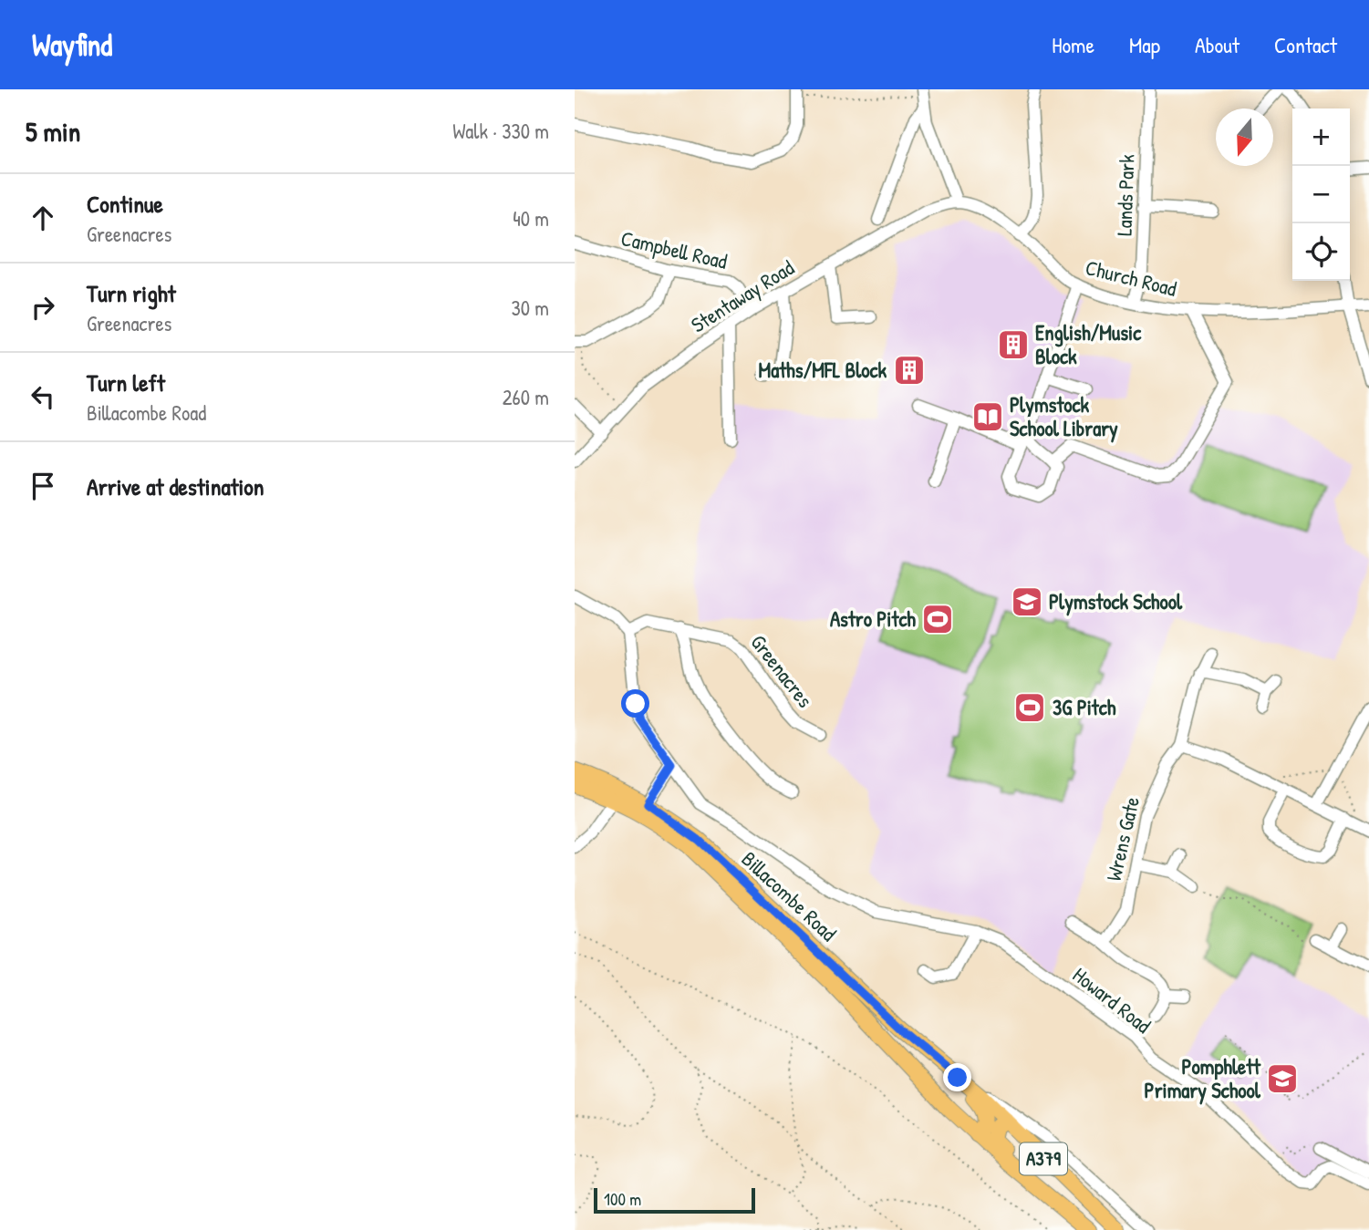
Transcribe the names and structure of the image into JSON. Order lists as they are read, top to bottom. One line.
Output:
{"streets":{"main road":["Billacombe Road","A379"],"street":["Lands Park","Campbell Road","Church Road","Stentaway Road","Greenacres","Wrens Gate","Howard Road"]},"crossings":[["Lands Park","Church Road"],["Campbell Road","Stentaway Road"],["Church Road","Stentaway Road"],["Billacombe Road","A379"]],"places":{"building":["English/Music Block","Maths/MFL Block"],"library":["Plymstock School Library"],"school or university":["Plymstock School","Pomphlett Primary School"],"sports":["Astro Pitch","3G Pitch"]},"scale_bar":"100 m","north":"bottom","page":{"header":"Wayfind","nav":["Home","Map","About","Contact"],"heading":["5 min","Walk · 330 m"],"map_buttons":["+","−"],"list":[["Continue","Greenacres","40 m"],["Turn right","Greenacres","30 m"],["Turn left","Billacombe Road","260 m"],"Arrive at destination"],"scale":"100 m"}}
